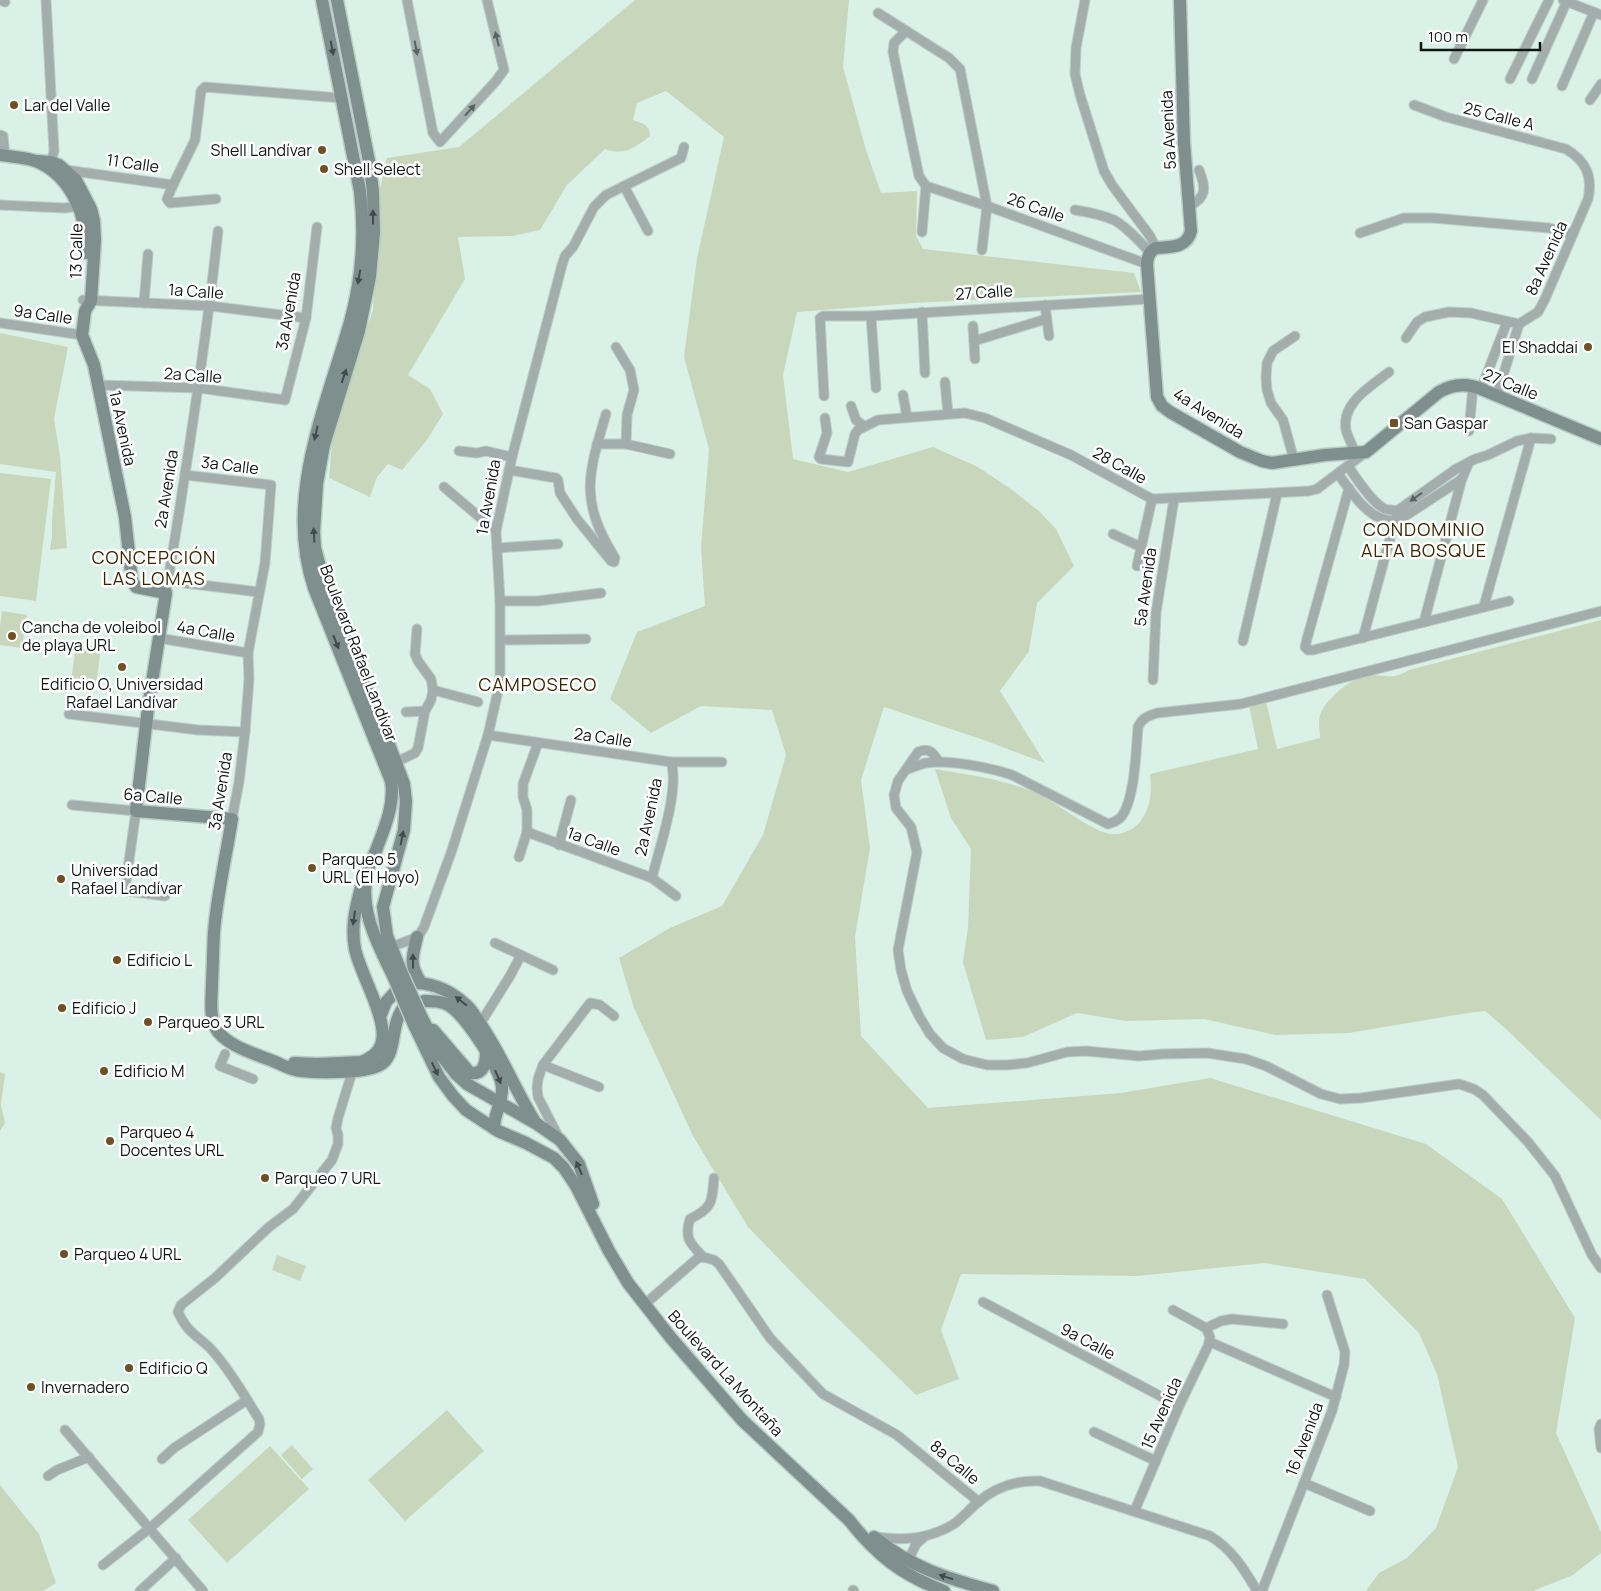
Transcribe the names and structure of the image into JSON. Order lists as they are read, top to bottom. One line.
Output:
{"streets":{"main road":["5a Avenida","13 Calle","27 Calle","3a Avenida","4a Avenida","1a Avenida","2a Avenida","Boulevard Rafael Landívar","6a Calle","Boulevard La Montaña"],"street":["25 Calle A","11 Calle","26 Calle","8a Avenida","1a Calle","9a Calle","2a Calle","3a Calle","28 Calle","4a Calle","15 Avenida","16 Avenida","8a Calle"]},"crossings":[["25 Calle A","8a Avenida"],["5a Avenida","26 Calle"],["5a Avenida","4a Avenida"],["5a Avenida","28 Calle"],["11 Calle","13 Calle"],["11 Calle","Boulevard Rafael Landívar"],["26 Calle","4a Avenida"],["13 Calle","1a Calle"],["13 Calle","9a Calle"],["13 Calle","1a Avenida"],["1a Calle","3a Avenida"],["1a Calle","2a Avenida"],["27 Calle","4a Avenida"],["27 Calle","28 Calle"],["3a Avenida","2a Calle"],["3a Avenida","3a Calle"],["3a Avenida","4a Calle"],["3a Avenida","6a Calle"],["9a Calle","1a Avenida"],["9a Calle","15 Avenida"],["2a Calle","1a Avenida"],["2a Calle","2a Avenida"],["4a Avenida","28 Calle"],["1a Avenida","2a Avenida"],["3a Calle","2a Avenida"],["2a Avenida","4a Calle"],["2a Avenida","6a Calle"],["Boulevard Rafael Landívar","Boulevard La Montaña"],["15 Avenida","8a Calle"]],"districts":["CONDOMINIO ALTA BOSQUE","CONCEPCIÓN LAS LOMAS","CAMPOSECO"],"places":{"other":["Lar del Valle","Shell Landívar","Shell Select","El Shaddai","Cancha de voleibol de playa URL","Edificio O, Universidad Rafael Landívar","Parqueo 5 URL (El Hoyo)","Universidad Rafael Landívar","Edificio L","Edificio J","Parqueo 3 URL","Edificio M","Parqueo 4 Docentes URL","Parqueo 7 URL","Parqueo 4 URL","Edificio Q","Invernadero"],"transit":["San Gaspar"]},"scale_bar":"100 m"}
